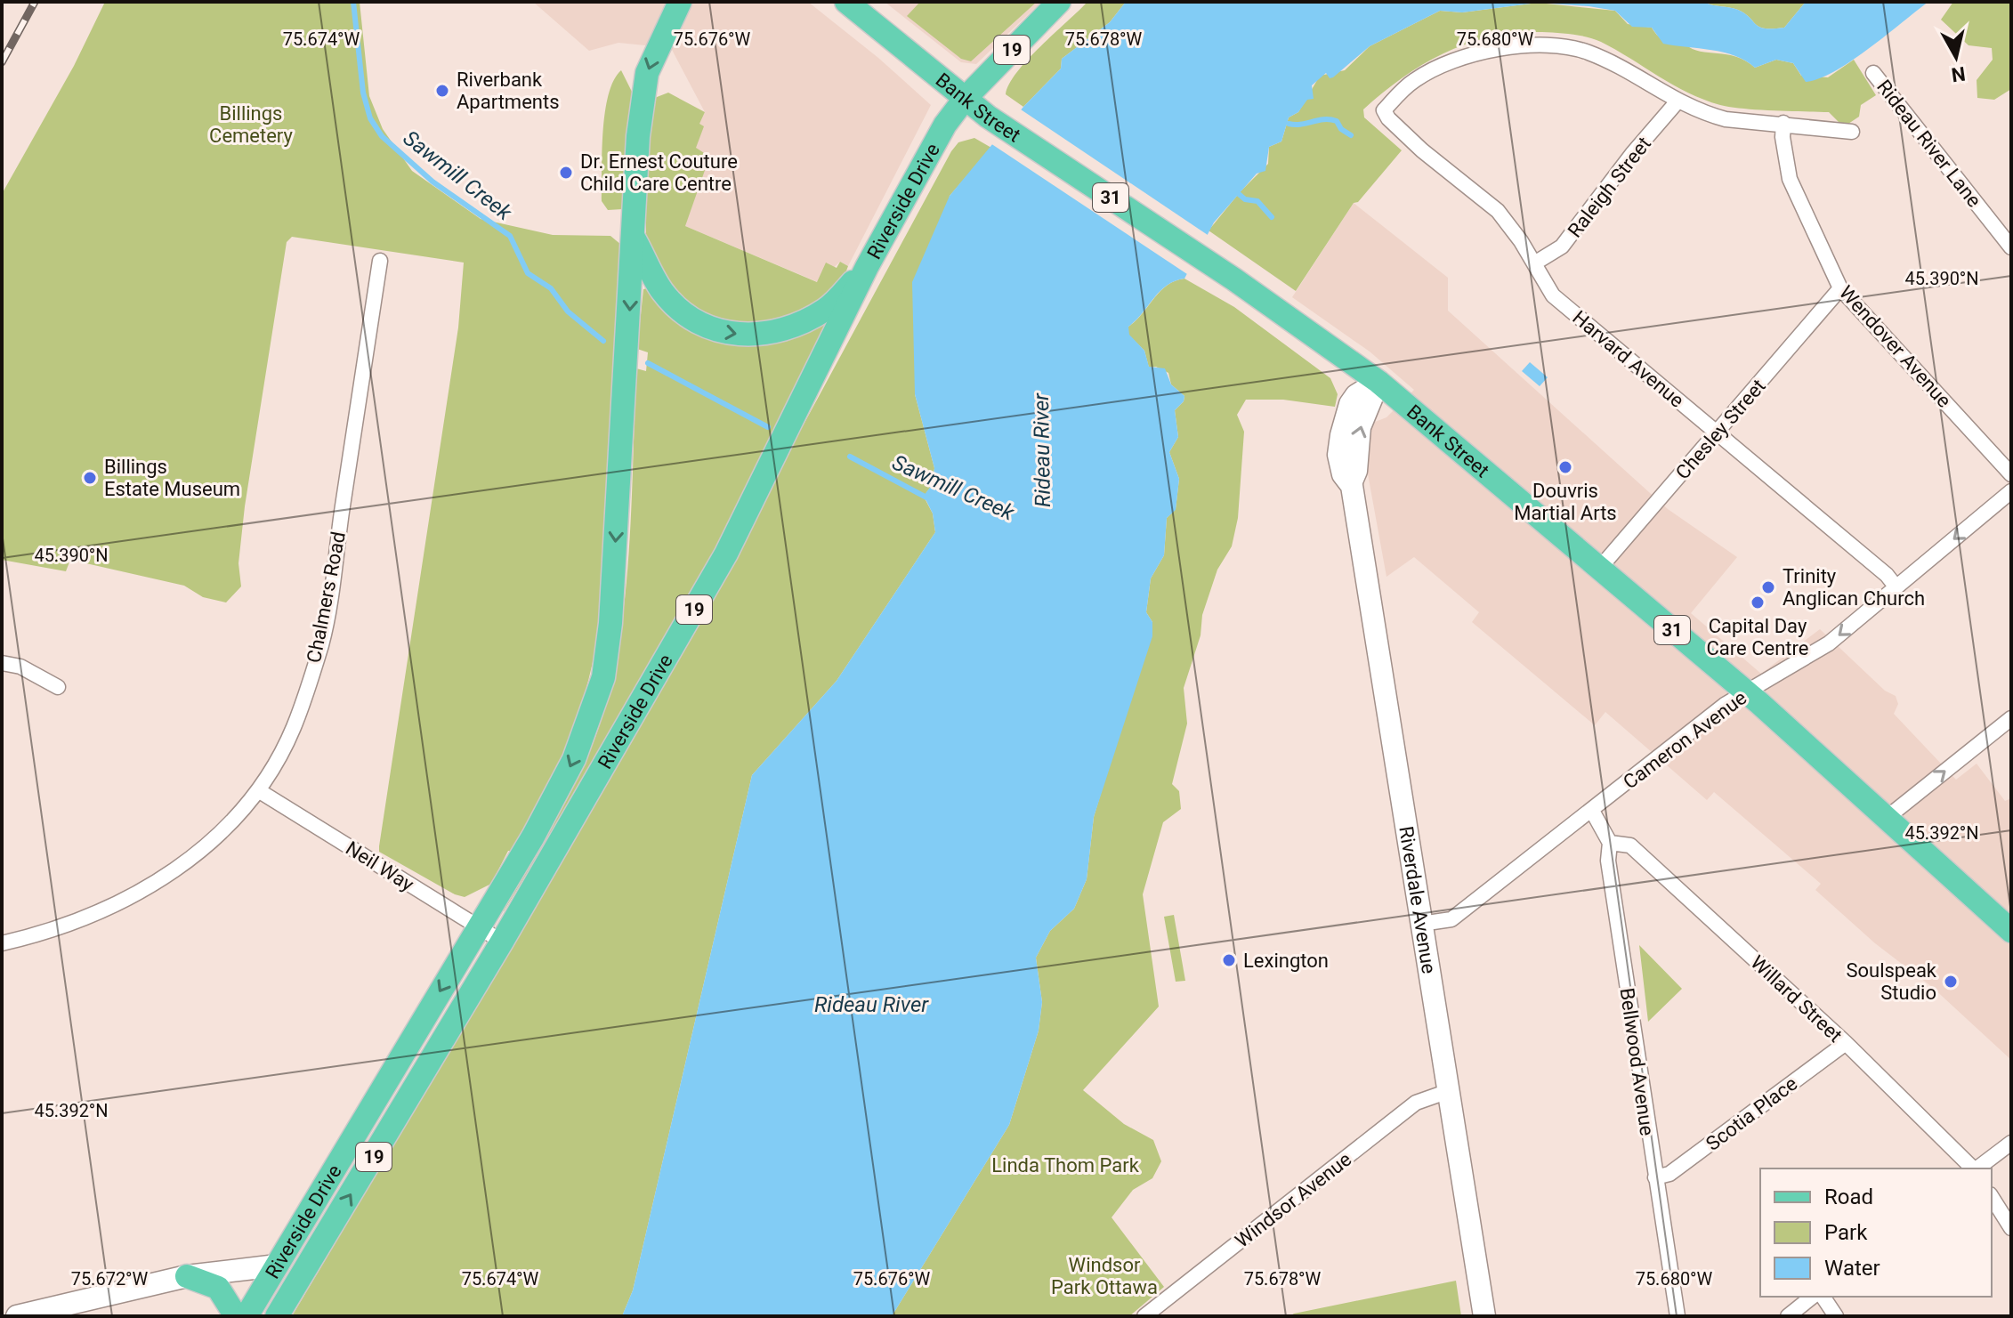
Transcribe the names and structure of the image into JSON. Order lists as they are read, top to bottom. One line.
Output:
{"streets":{"main road":["19","Bank Street","31","Riverside Drive"],"street":["Rideau River Lane","Raleigh Street","Wendover Avenue","Harvard Avenue","Chesley Street","Chalmers Road","Cameron Avenue","Neil Way","Riverdale Avenue","Willard Street","Bellwood Avenue","Scotia Place","Windsor Avenue"]},"crossings":[["Bank Street","Riverside Drive"],["Bank Street","Chesley Street"],["Bank Street","Cameron Avenue"],["Bank Street","Riverdale Avenue"],["Raleigh Street","Harvard Avenue"],["Riverside Drive","Neil Way"],["Wendover Avenue","Chesley Street"],["Harvard Avenue","Chesley Street"],["Harvard Avenue","Cameron Avenue"],["Chalmers Road","Neil Way"],["Cameron Avenue","Riverdale Avenue"],["Cameron Avenue","Bellwood Avenue"],["Riverdale Avenue","Windsor Avenue"],["Willard Street","Bellwood Avenue"],["Willard Street","Scotia Place"],["Bellwood Avenue","Scotia Place"]],"one_way":["Cameron Avenue"],"water":["Sawmill Creek","Rideau River"],"parks":["Billings Cemetery","Linda Thom Park","Windsor Park Ottawa"],"places":["Riverbank Apartments","Dr. Ernest Couture Child Care Centre","Douvris Martial Arts","Billings Estate Museum","Trinity Anglican Church","Capital Day Care Centre","Lexington","Soulspeak Studio"],"legend":["Road","Park","Water"],"north":"bottom","coordinates":["75.674°W","75.676°W","75.678°W","75.680°W","45.390°N","45.392°N","75.672°W"]}
